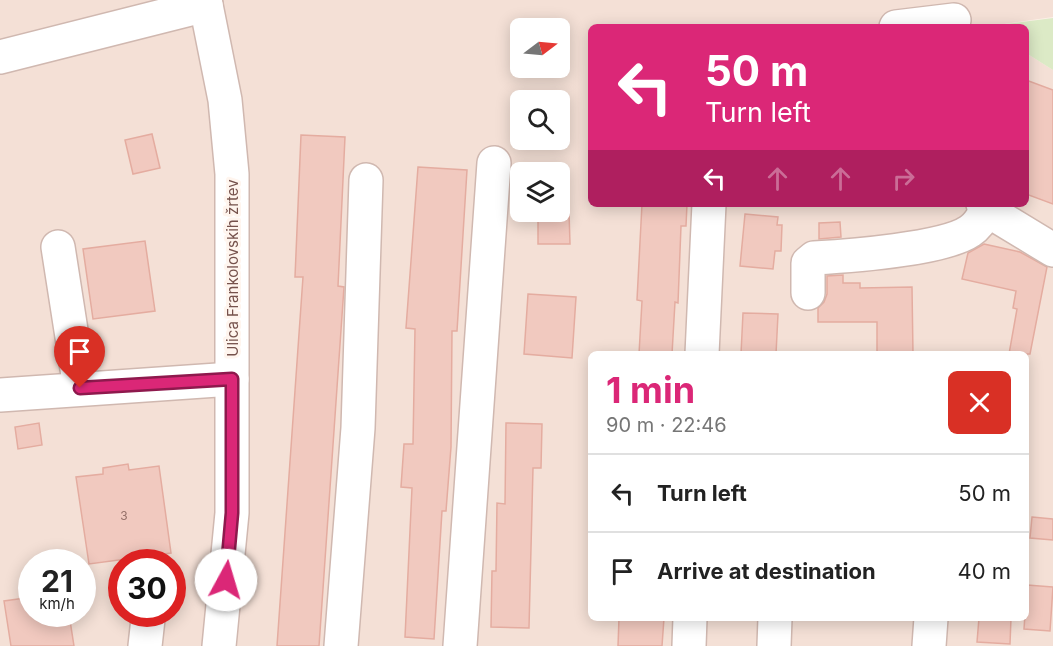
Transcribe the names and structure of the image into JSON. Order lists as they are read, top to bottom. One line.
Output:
{"streets":{"street":["Ulica Frankolovskih žrtev"]},"house_numbers":["3"],"north":"right","page":{"turn":["50 m","Turn left"],"heading":["1 min","90 m · 22:46"],"list":[{"name":"Turn left","value":"50 m"},{"name":"Arrive at destination","value":"40 m"}],"speed":"21 km/h","limit":"30"}}
